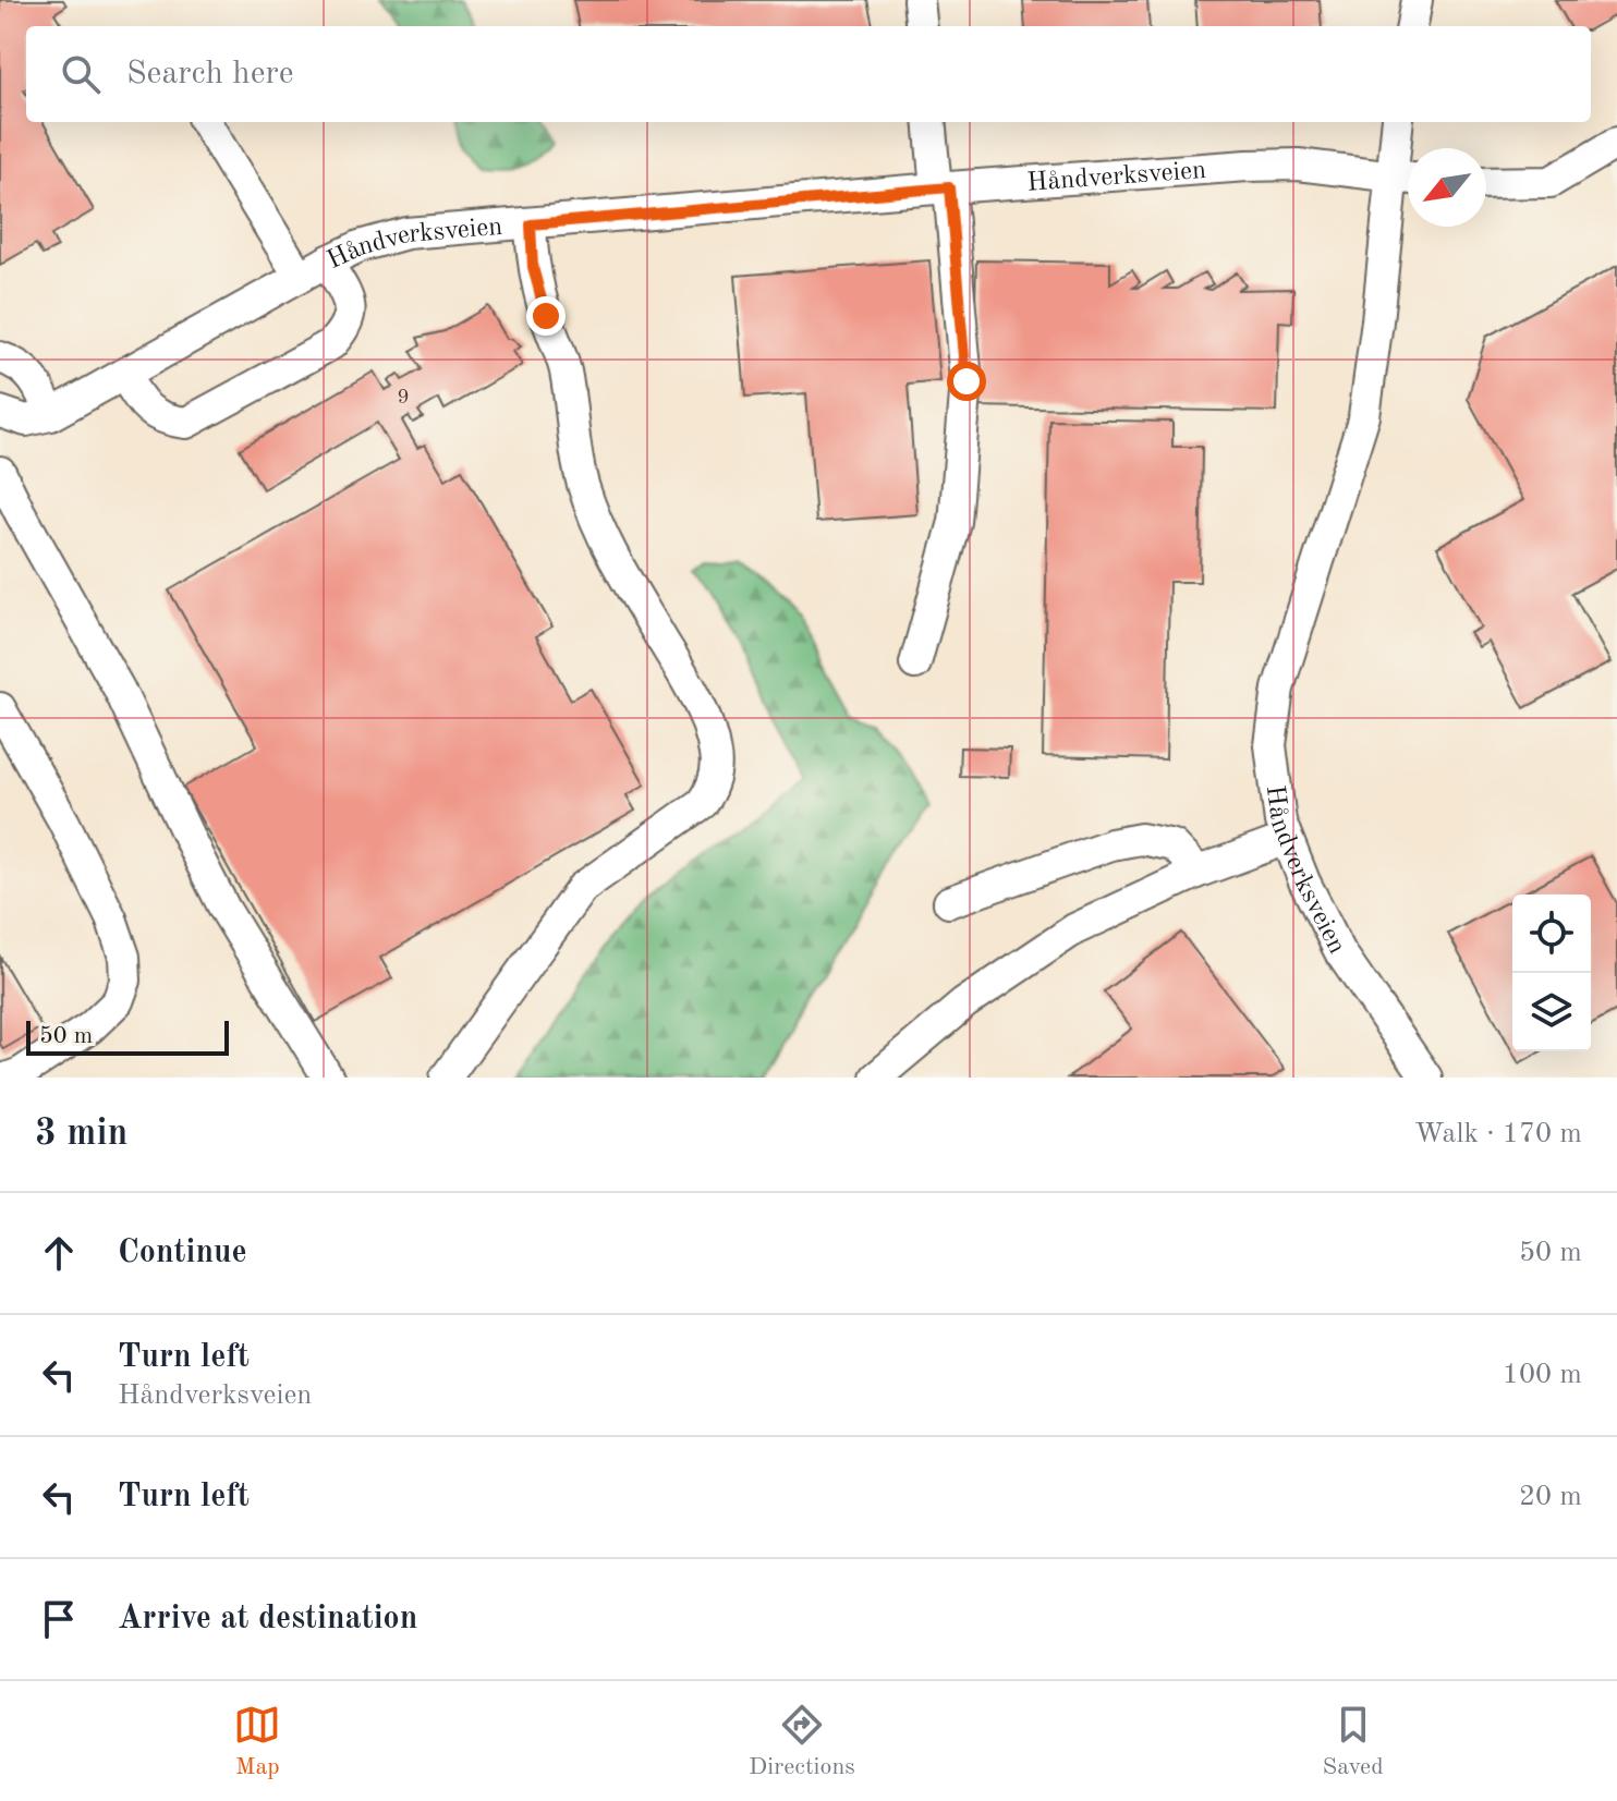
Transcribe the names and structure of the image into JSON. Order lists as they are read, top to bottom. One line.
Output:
{"streets":{"street":["Håndverksveien"]},"house_numbers":["9"],"scale_bar":"50 m","north":"bottom left","page":{"search":"Search here","scale":"50 m","heading":["3 min","Walk · 170 m"],"list":[["Continue","50 m"],["Turn left","Håndverksveien","100 m"],["Turn left","20 m"],"Arrive at destination"],"nav":["Map","Directions","Saved"]}}
